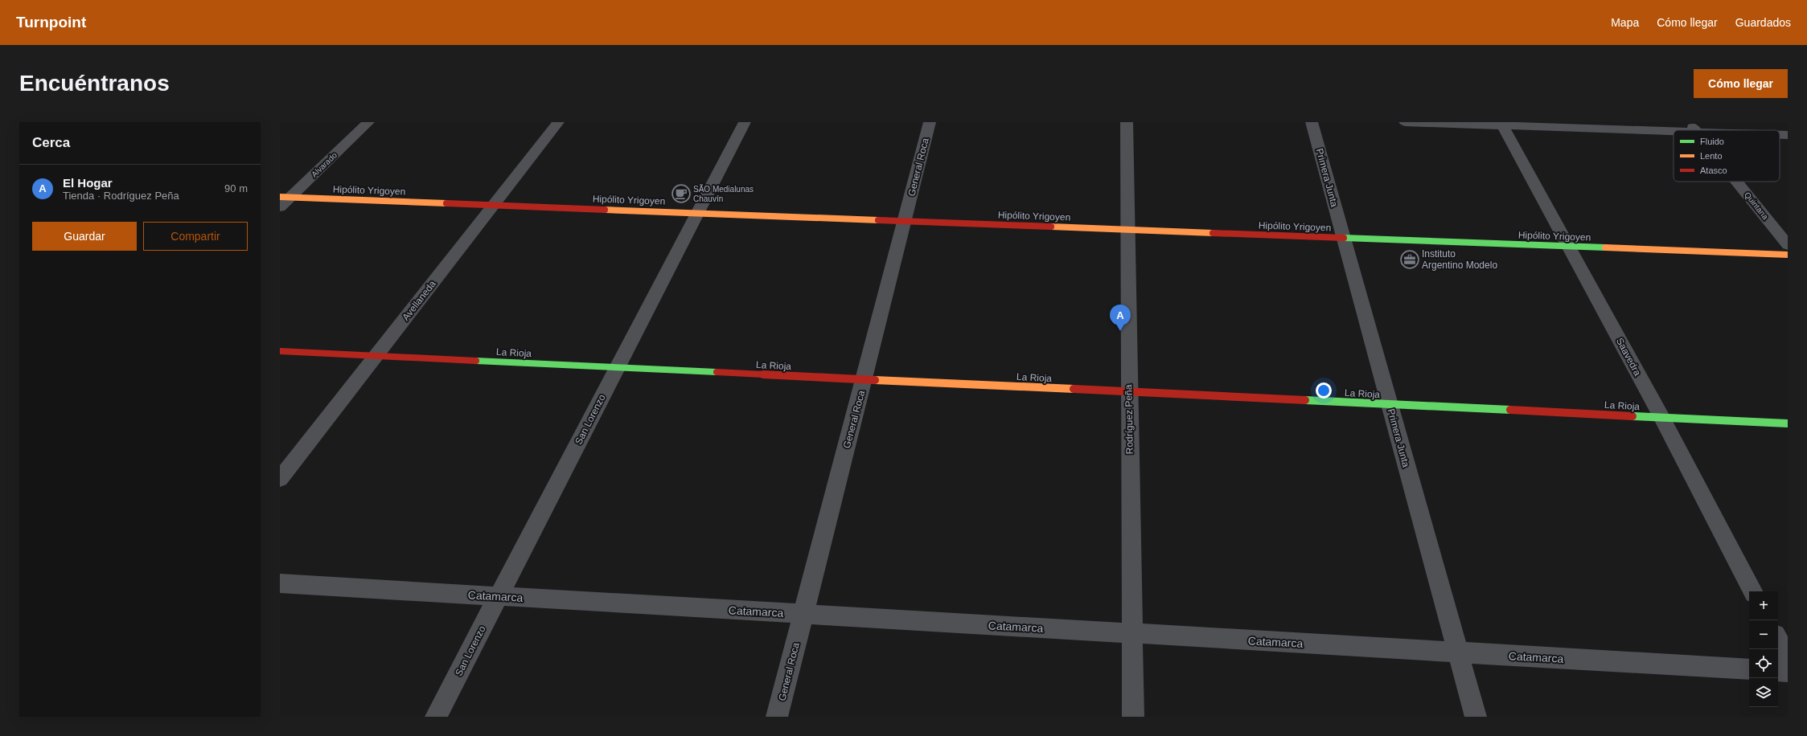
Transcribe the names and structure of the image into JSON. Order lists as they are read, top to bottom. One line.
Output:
{"streets":{"street":["Alvarado","General Roca","Primera Junta","Hipólito Yrigoyen","Quintana","Avellaneda","La Rioja","Saavedra","San Lorenzo","Rodríguez Peña","Catamarca"]},"crossings":[["Alvarado","Hipólito Yrigoyen"],["General Roca","Hipólito Yrigoyen"],["General Roca","La Rioja"],["General Roca","Catamarca"],["Primera Junta","Hipólito Yrigoyen"],["Primera Junta","La Rioja"],["Primera Junta","Catamarca"],["Hipólito Yrigoyen","Avellaneda"],["Hipólito Yrigoyen","Saavedra"],["Hipólito Yrigoyen","San Lorenzo"],["Hipólito Yrigoyen","Rodríguez Peña"],["Avellaneda","La Rioja"],["La Rioja","Saavedra"],["La Rioja","San Lorenzo"],["La Rioja","Rodríguez Peña"],["San Lorenzo","Catamarca"],["Rodríguez Peña","Catamarca"]],"places":{"cafe":["SÃO Medialunas Chauvín"],"office":["Instituto Argentino Modelo"]},"legend":["Fluido","Lento","Atasco"],"page":{"header":"Turnpoint","nav":["Mapa","Cómo llegar","Guardados"],"buttons":["Cómo llegar",["Guardar","Compartir"]],"title":"Encuéntranos","heading":"Cerca","list":[{"mark":"A","name":"El Hogar","note":"Tienda · Rodríguez Peña","value":"90 m"}],"pins":"A","map_buttons":["+","−"]}}
